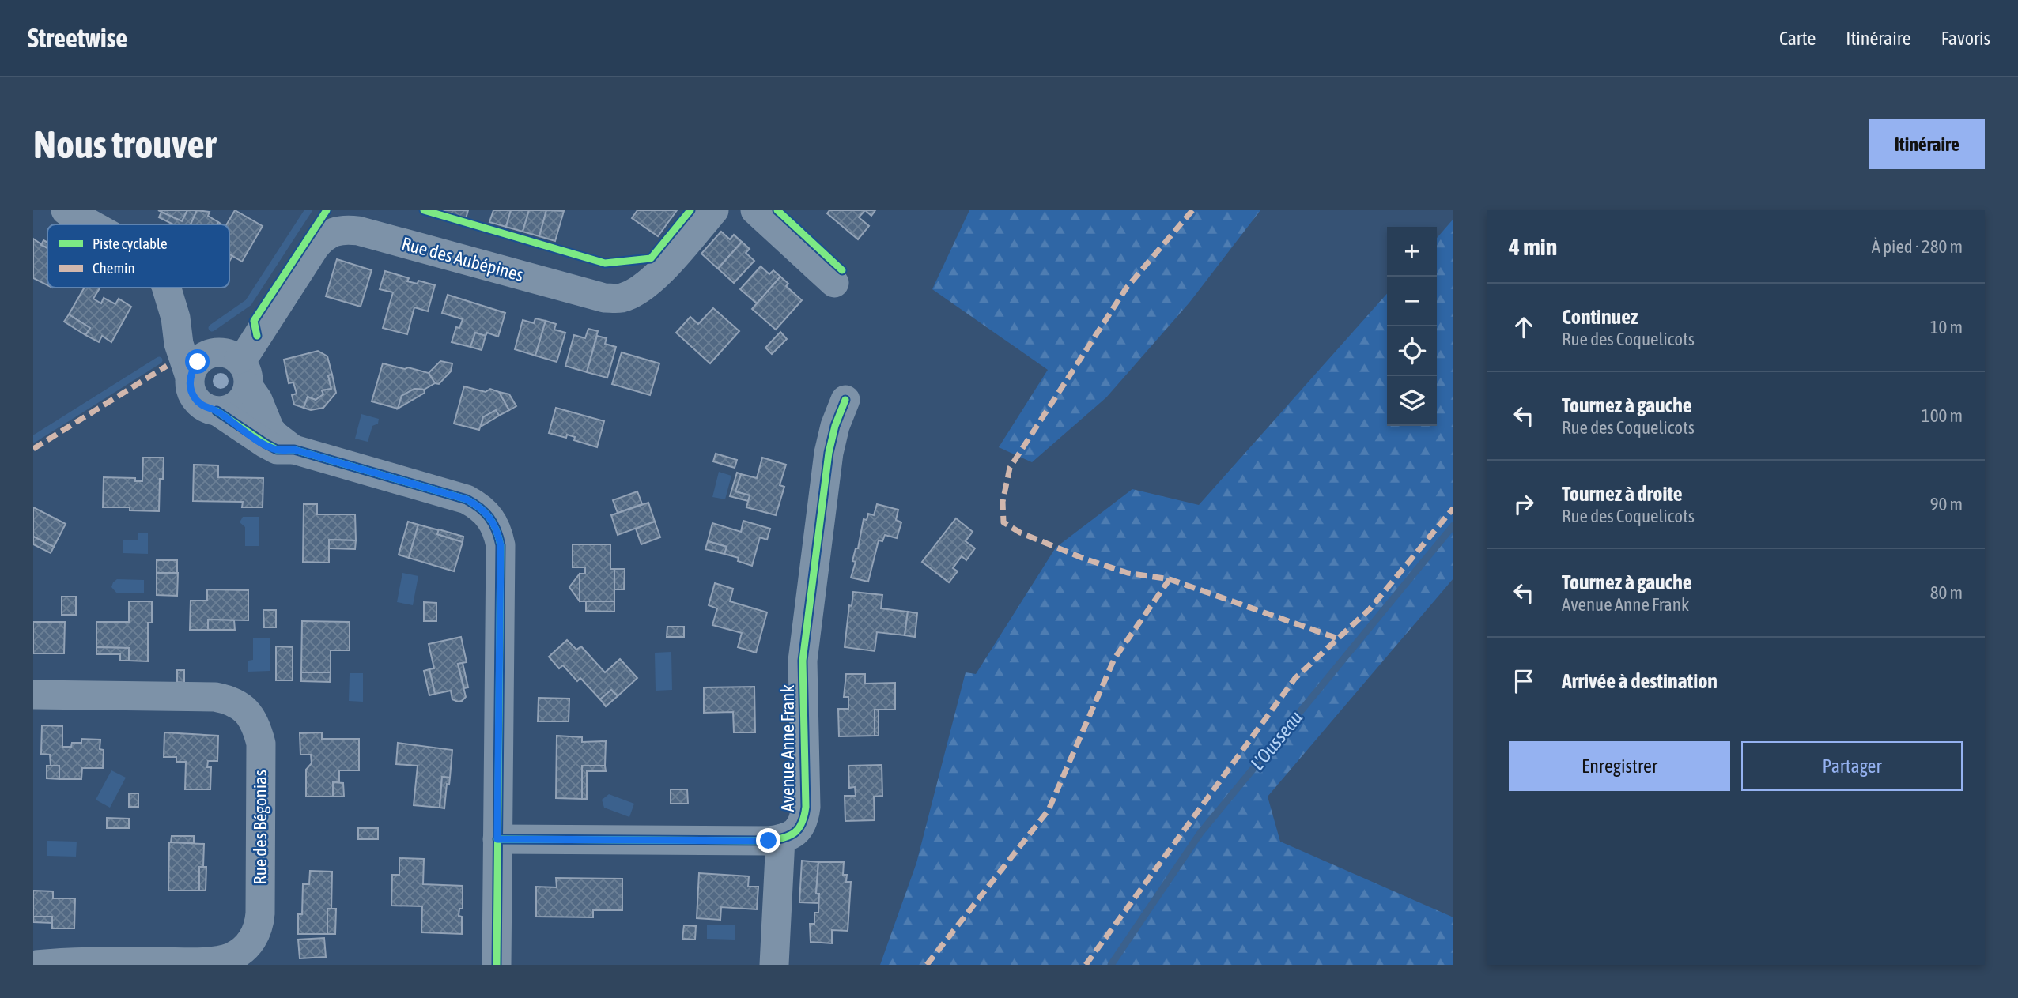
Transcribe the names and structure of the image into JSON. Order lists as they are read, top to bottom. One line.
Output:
{"streets":{"street":["Rue des Aubépines","Avenue Anne Frank","Rue des Bégonias"]},"water":["L'Ousseau"],"legend":["Piste cyclable","Chemin"],"page":{"header":"Streetwise","nav":["Carte","Itinéraire","Favoris"],"buttons":["Itinéraire",["Enregistrer","Partager"]],"title":"Nous trouver","heading":["4 min","À pied · 280 m"],"map_buttons":["+","−"],"list":[["Continuez","Rue des Coquelicots","10 m"],["Tournez à gauche","Rue des Coquelicots","100 m"],["Tournez à droite","Rue des Coquelicots","90 m"],["Tournez à gauche","Avenue Anne Frank","80 m"],"Arrivée à destination"]}}
